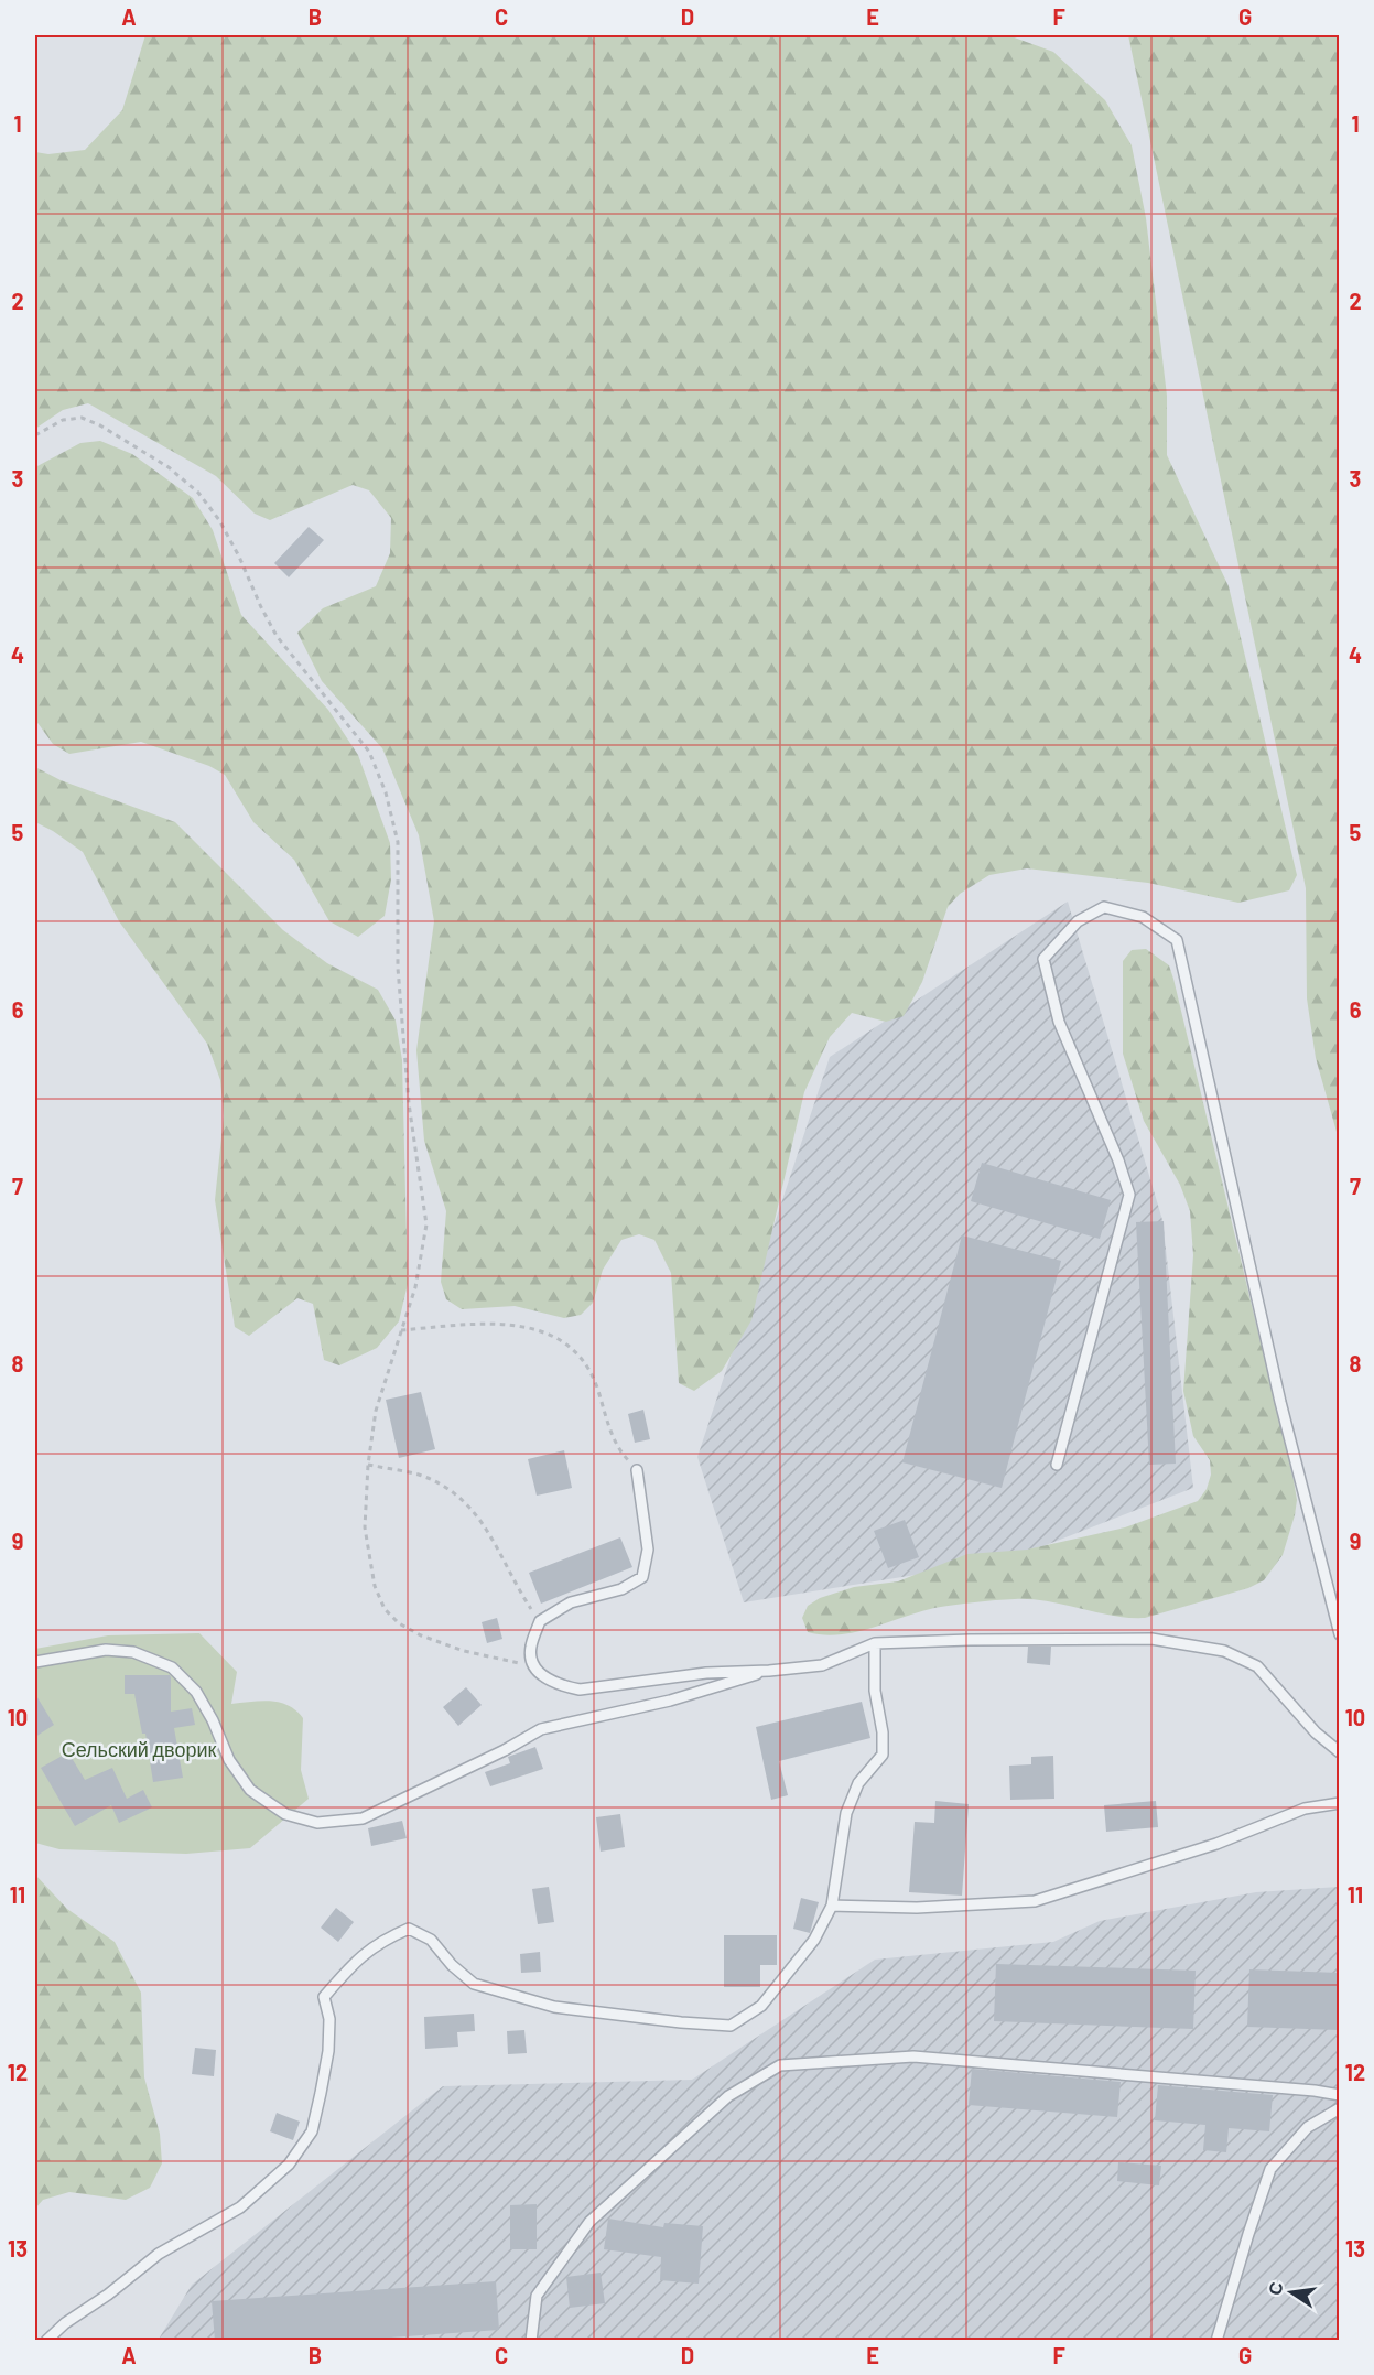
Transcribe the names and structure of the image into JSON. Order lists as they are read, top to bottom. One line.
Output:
{"parks":["Сельский дворик"],"north":"left","grid":{"columns":["A","B","C","D","E","F","G"],"rows":["1","2","3","4","5","6","7","8","9","10","11","12","13"]}}
